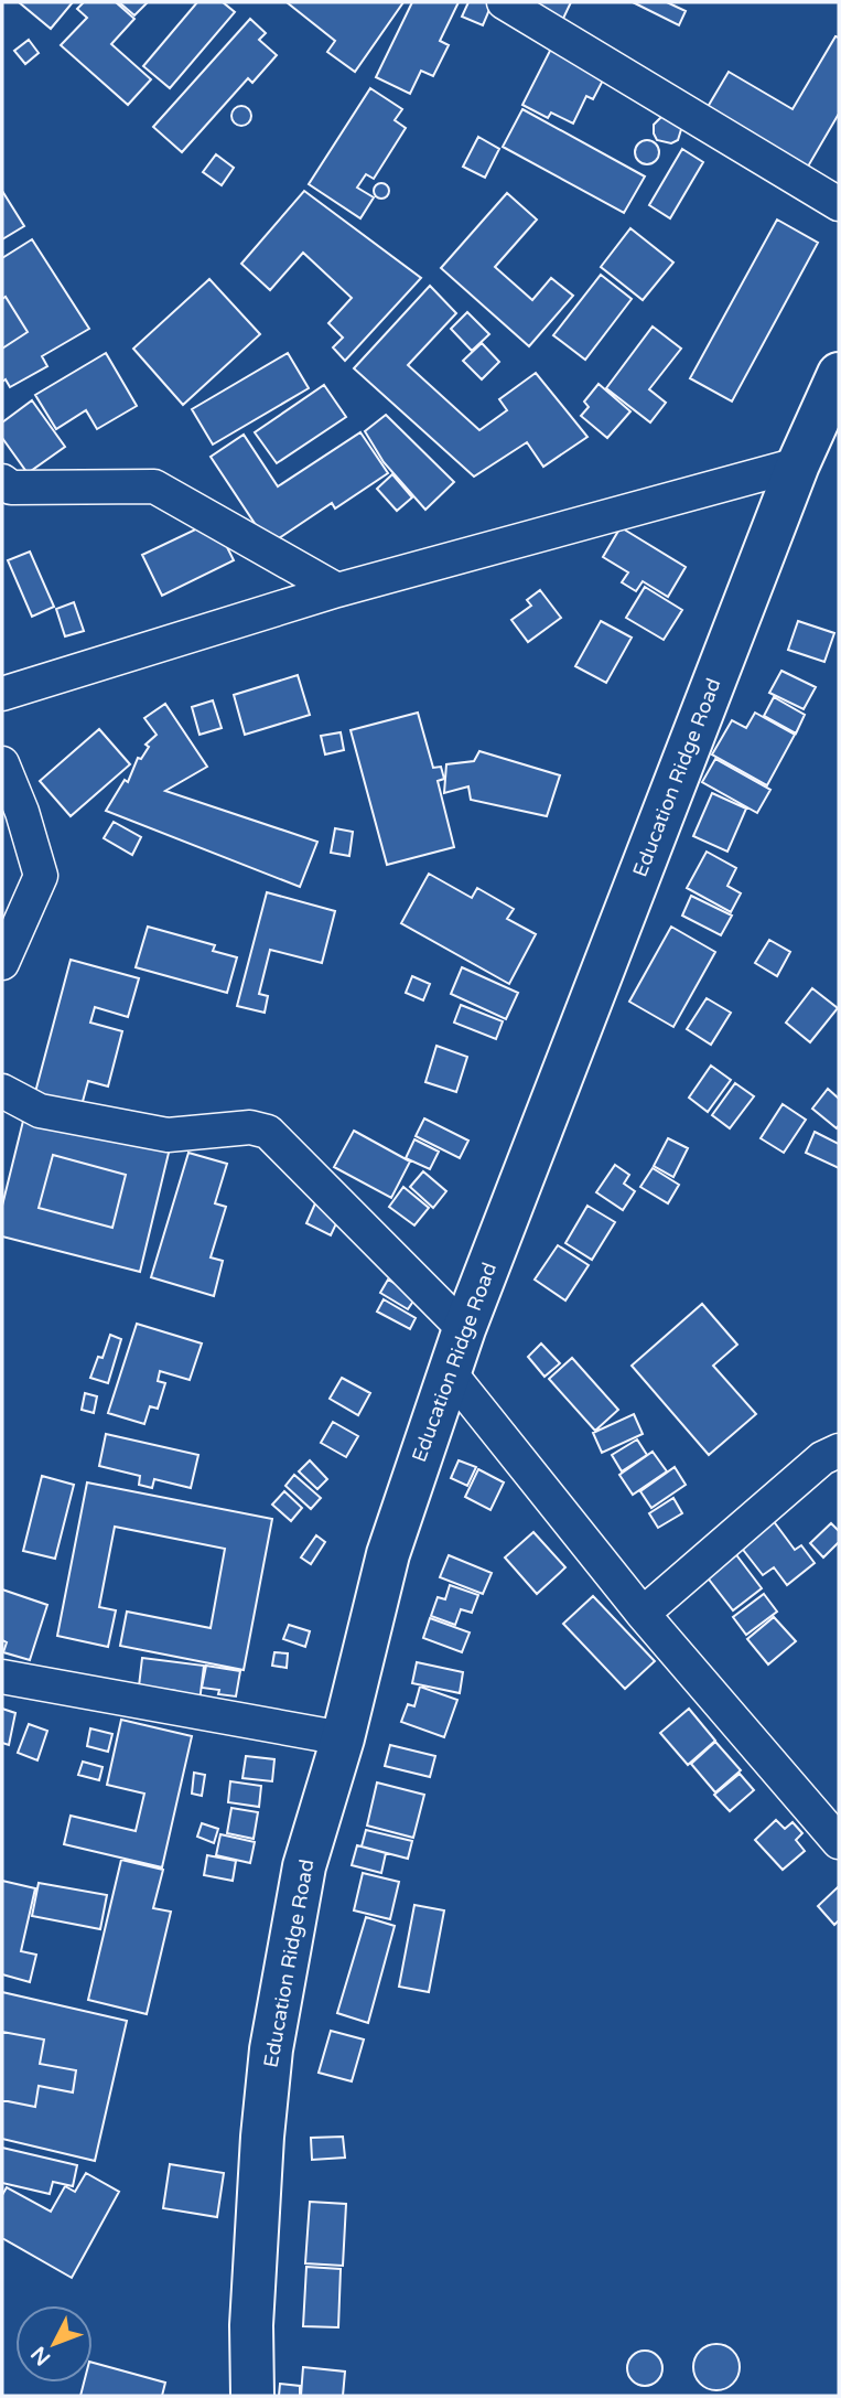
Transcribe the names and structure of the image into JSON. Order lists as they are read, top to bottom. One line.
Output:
{"streets":{"main road":["Education Ridge Road"]},"north":"bottom left"}
